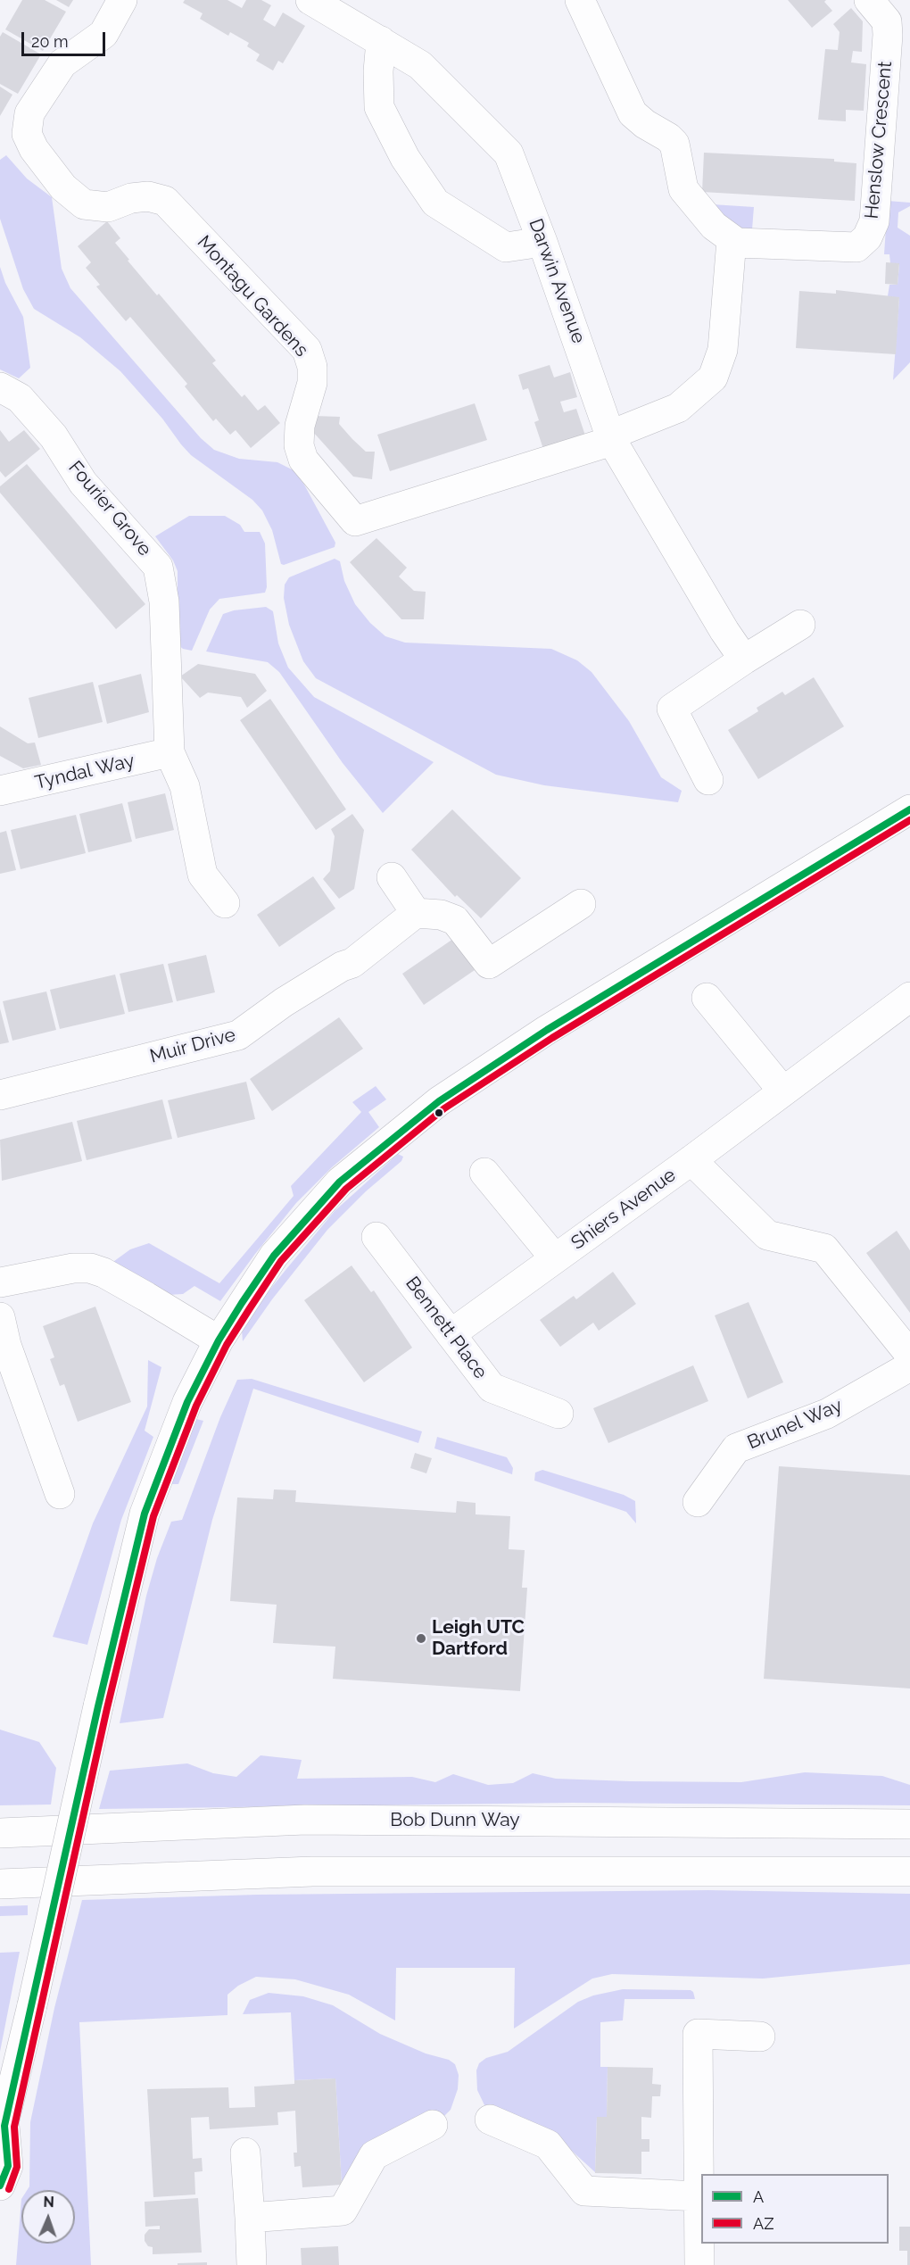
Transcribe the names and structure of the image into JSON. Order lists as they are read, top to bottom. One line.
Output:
{"streets":{"street":["Henslow Crescent","Darwin Avenue","Montagu Gardens","Fourier Grove","Tyndal Way","Muir Drive","Shiers Avenue","Bennett Place","Brunel Way","Bob Dunn Way"]},"crossings":[["Darwin Avenue","Montagu Gardens"],["Fourier Grove","Tyndal Way"],["Shiers Avenue","Bennett Place"]],"places":["Leigh UTC Dartford"],"lines":["transit line A","transit line AZ"],"legend":["A","AZ"],"scale_bar":"20 m","north":"top"}
